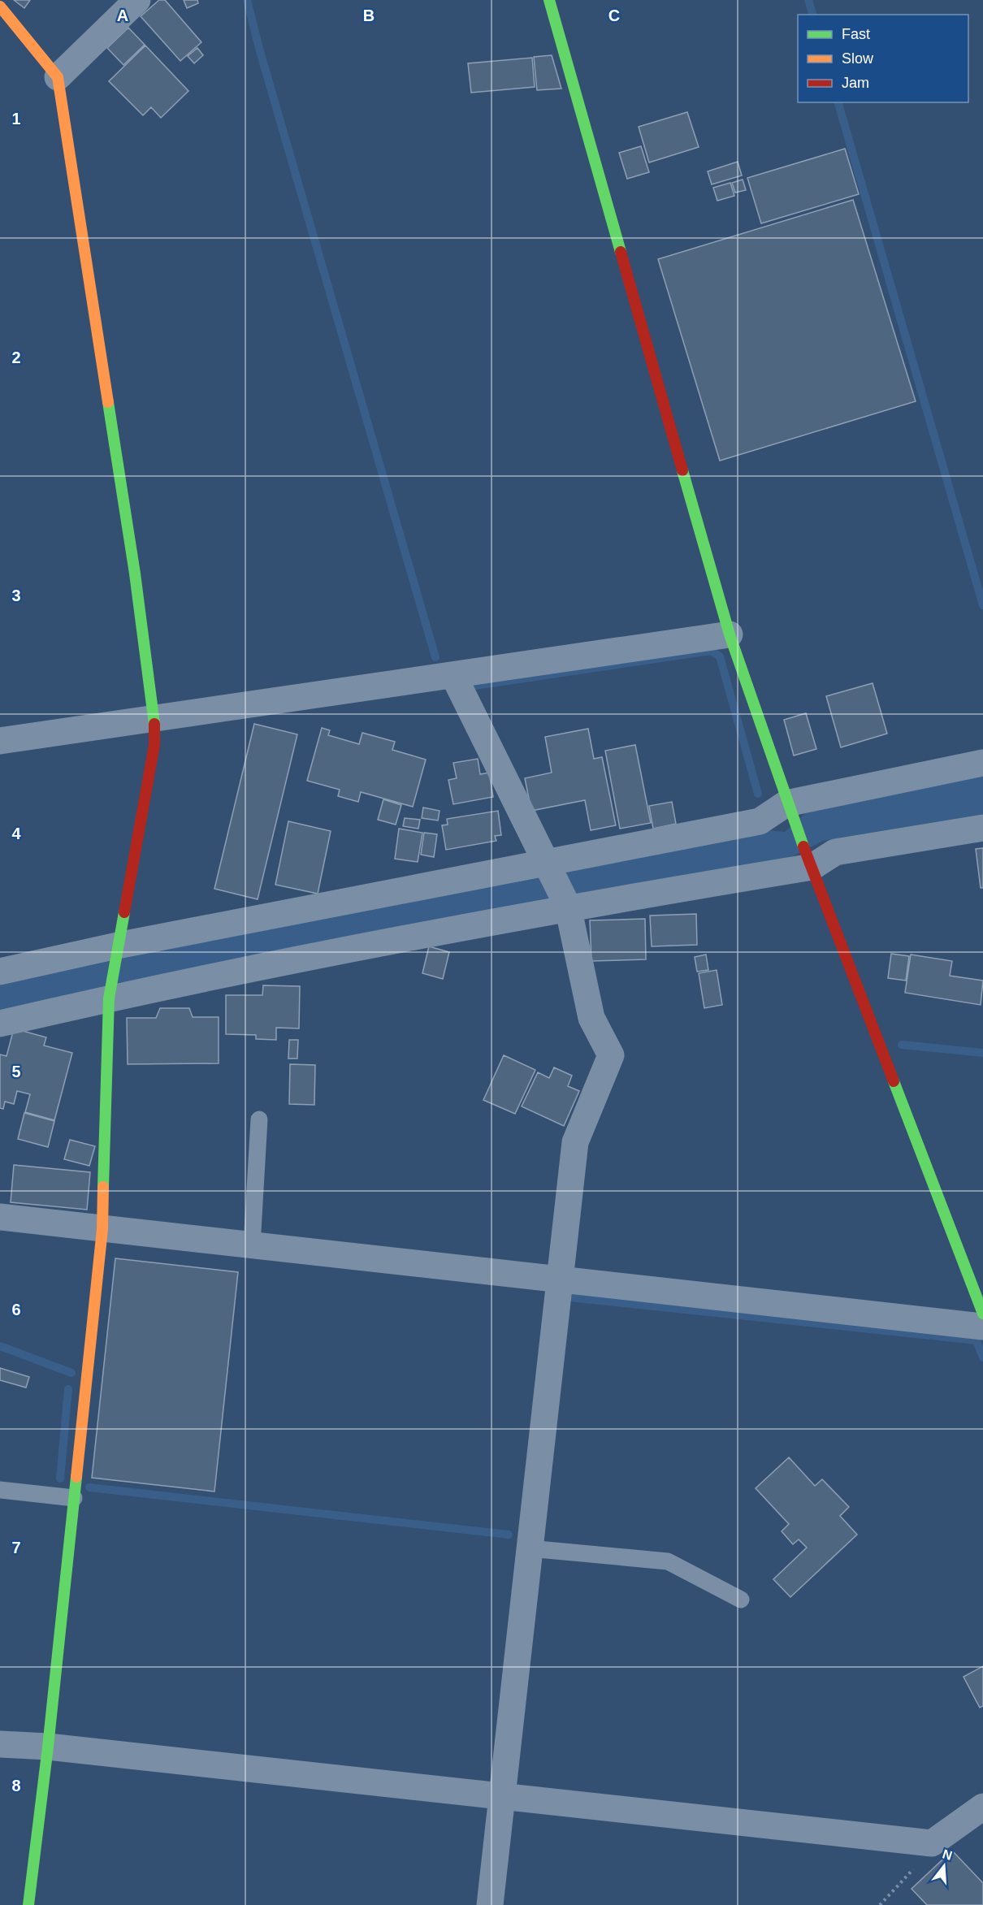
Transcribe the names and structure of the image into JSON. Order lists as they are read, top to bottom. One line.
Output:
{"legend":["Fast","Slow","Jam"],"north":"top","grid":{"columns":["A","B","C"],"rows":["1","2","3","4","5","6","7","8"]}}
